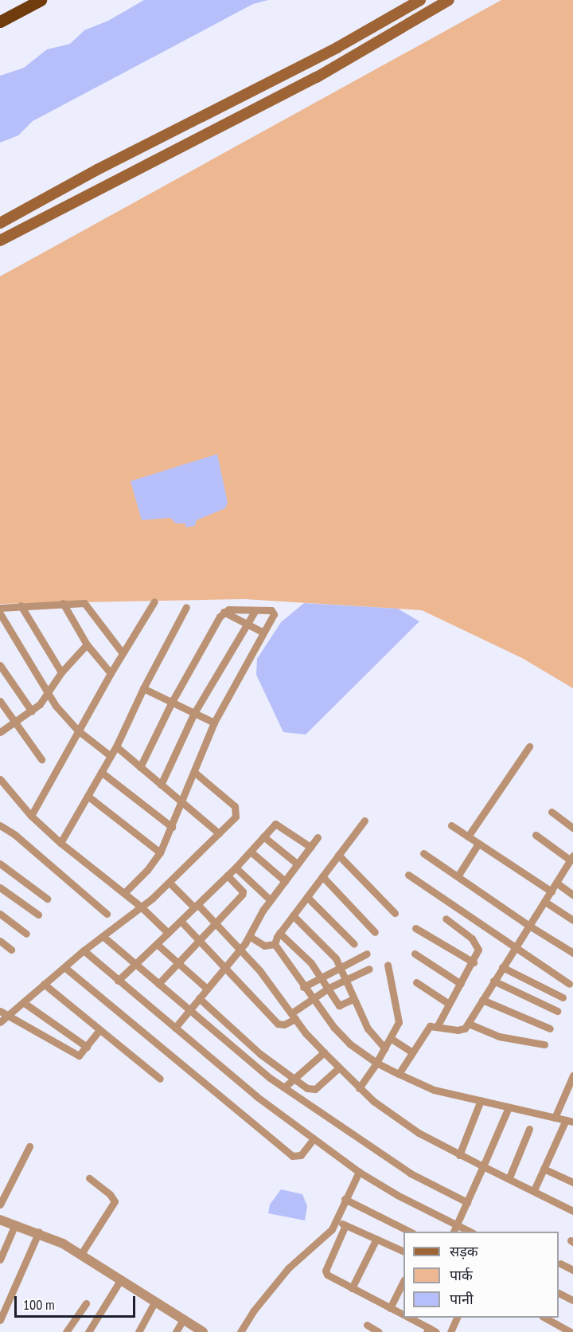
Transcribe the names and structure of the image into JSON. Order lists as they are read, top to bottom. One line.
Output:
{"legend":["सड़क","पार्क","पानी"],"scale_bar":"100 m"}
